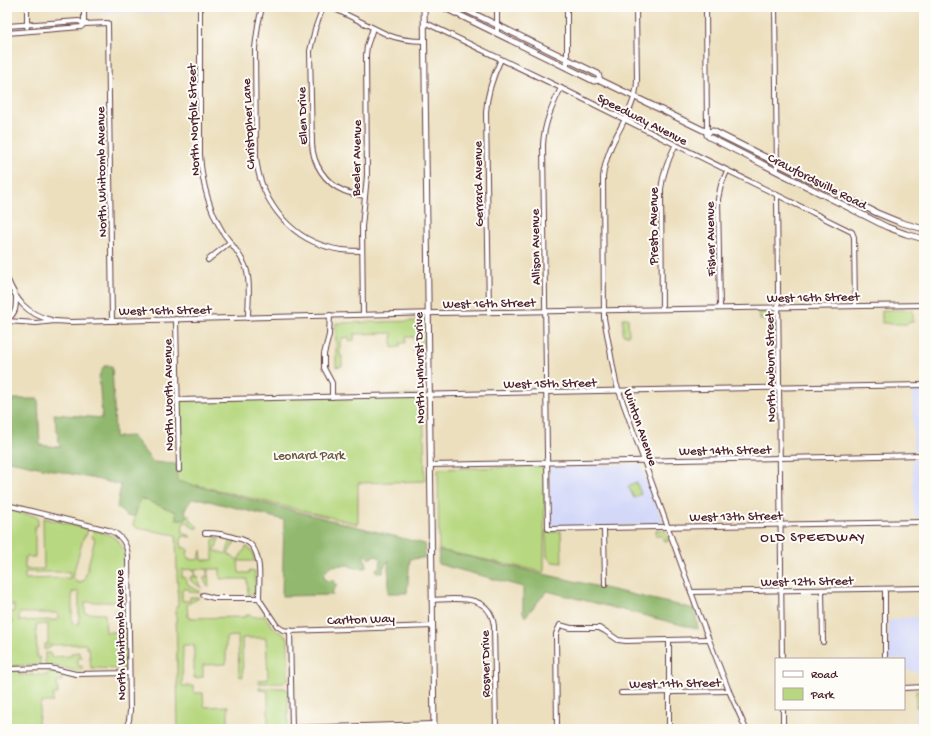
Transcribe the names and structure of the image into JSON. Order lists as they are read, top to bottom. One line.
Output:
{"streets":{"main road":["Crawfordsville Road","North Lynhurst Drive"],"street":["Ellen Drive","Speedway Avenue","North Norfolk Street","Christopher Lane","Beeler Avenue","North Whitcomb Avenue","Gerrard Avenue","Presto Avenue","Fisher Avenue","Allison Avenue","West 16th Street","North Auburn Street","West 15th Street","North Worth Avenue","Winton Avenue","West 14th Street","West 13th Street","West 12th Street","Carlton Way","Rosner Drive","West 11th Street"]},"crossings":[["Ellen Drive","Beeler Avenue"],["Speedway Avenue","Gerrard Avenue"],["Speedway Avenue","Presto Avenue"],["Speedway Avenue","Fisher Avenue"],["Speedway Avenue","Allison Avenue"],["Speedway Avenue","West 16th Street"],["Speedway Avenue","North Auburn Street"],["Speedway Avenue","North Lynhurst Drive"],["Speedway Avenue","Winton Avenue"],["North Norfolk Street","West 16th Street"],["Christopher Lane","Beeler Avenue"],["Beeler Avenue","West 16th Street"],["North Whitcomb Avenue","West 16th Street"],["Crawfordsville Road","Winton Avenue"],["Gerrard Avenue","West 16th Street"],["Presto Avenue","West 16th Street"],["Fisher Avenue","West 16th Street"],["Allison Avenue","West 16th Street"],["Allison Avenue","West 15th Street"],["Allison Avenue","West 14th Street"],["Allison Avenue","West 13th Street"],["West 16th Street","North Auburn Street"],["West 16th Street","North Lynhurst Drive"],["West 16th Street","North Worth Avenue"],["West 16th Street","Winton Avenue"],["North Auburn Street","West 15th Street"],["North Auburn Street","West 14th Street"],["North Auburn Street","West 13th Street"],["North Auburn Street","West 12th Street"],["North Lynhurst Drive","West 15th Street"],["North Lynhurst Drive","West 14th Street"],["North Lynhurst Drive","Carlton Way"],["North Lynhurst Drive","Rosner Drive"],["West 15th Street","North Worth Avenue"],["West 15th Street","Winton Avenue"],["Winton Avenue","West 14th Street"],["Winton Avenue","West 13th Street"],["Winton Avenue","West 12th Street"],["Winton Avenue","West 11th Street"]],"districts":["OLD SPEEDWAY"],"parks":["Leonard Park"],"legend":["Road","Park"]}
